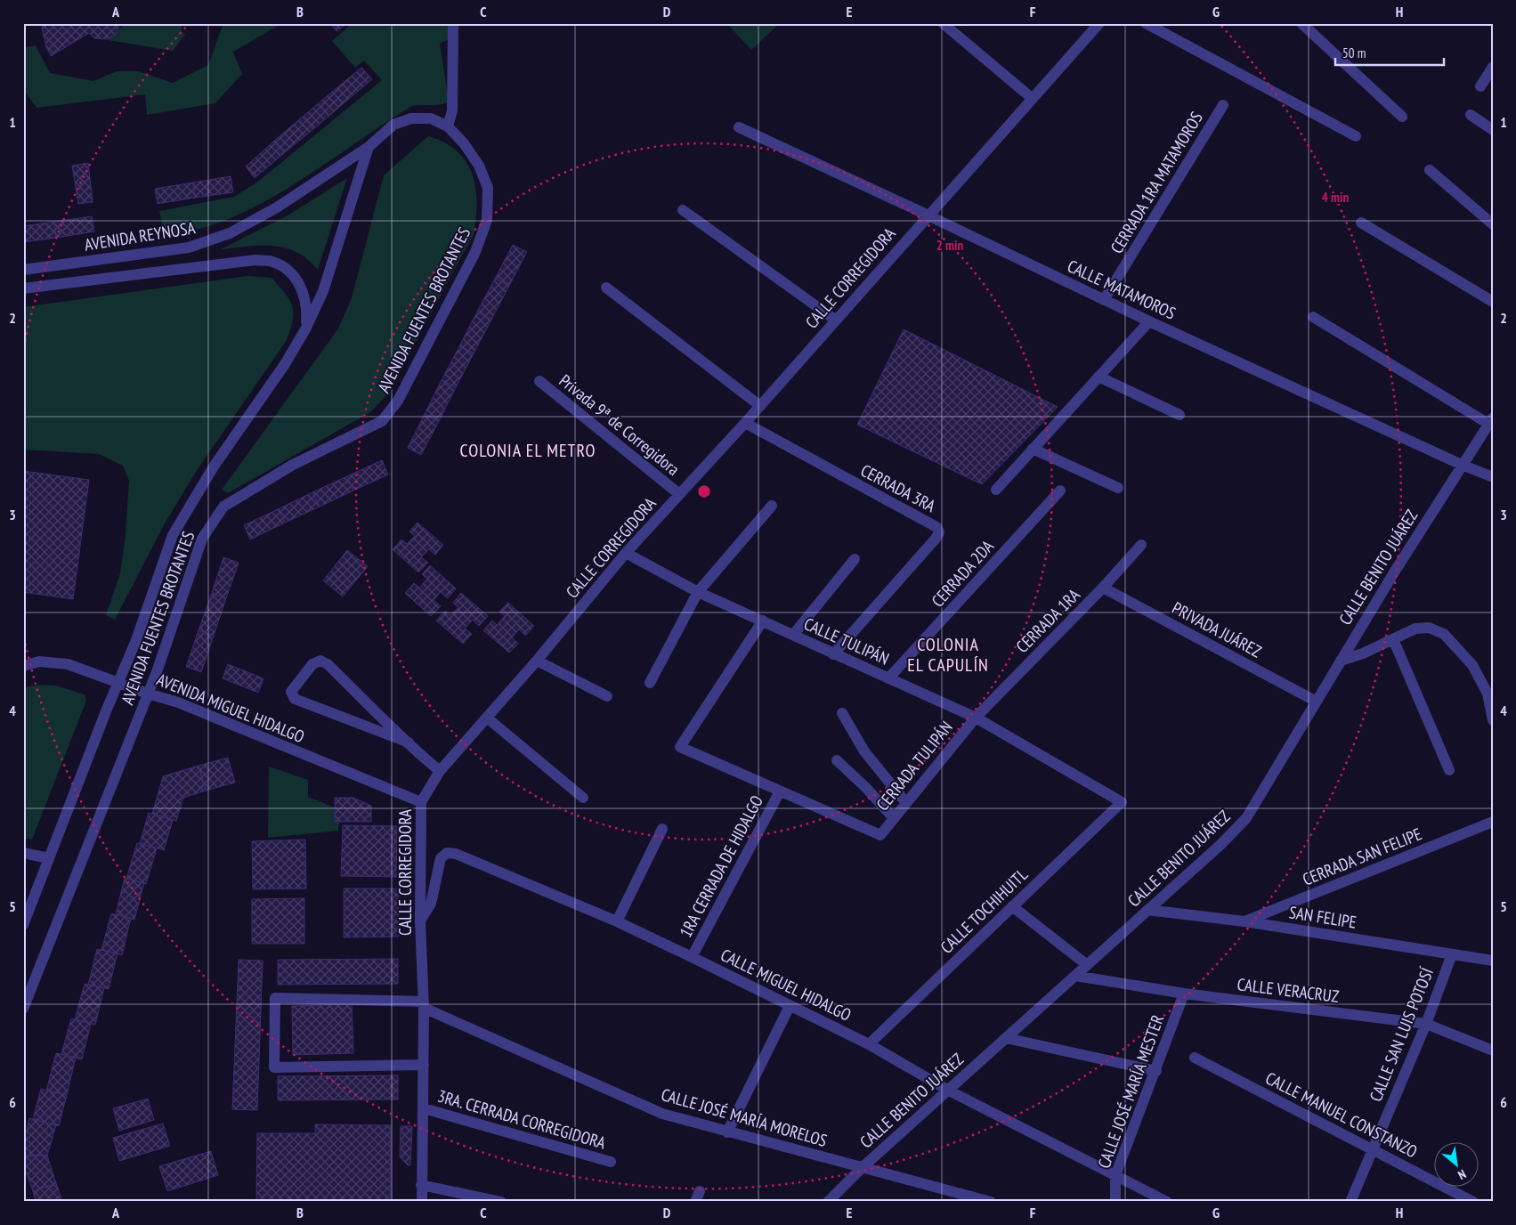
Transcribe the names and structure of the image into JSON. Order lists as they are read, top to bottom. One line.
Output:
{"streets":{"street":["CERRADA 1RA MATAMOROS","AVENIDA REYNOSA","CALLE CORREGIDORA","CALLE MATAMOROS","AVENIDA FUENTES BROTANTES","Privada 9ª de Corregidora","CERRADA 3RA","CALLE BENITO JUÁREZ","CERRADA 2DA","CERRADA 1RA","PRIVADA JUÁREZ","CALLE TULIPÁN","AVENIDA MIGUEL HIDALGO","CERRADA TULIPÁN","CERRADA SAN FELIPE","1RA CERRADA DE HIDALGO","CALLE TOCHIHUITL","SAN FELIPE","CALLE MIGUEL HIDALGO","CALLE VERACRUZ","CALLE SAN LUIS POTOSÍ","CALLE JOSÉ MARÍA MESTER","CALLE MANUEL CONSTANZO","CALLE JOSÉ MARÍA MORELOS","3RA. CERRADA CORREGIDORA"]},"crossings":[["CERRADA 1RA MATAMOROS","CALLE MATAMOROS"],["AVENIDA REYNOSA","AVENIDA FUENTES BROTANTES"],["CALLE CORREGIDORA","CALLE MATAMOROS"],["CALLE CORREGIDORA","Privada 9ª de Corregidora"],["CALLE CORREGIDORA","CERRADA 3RA"],["CALLE CORREGIDORA","CALLE TULIPÁN"],["CALLE CORREGIDORA","AVENIDA MIGUEL HIDALGO"],["CALLE CORREGIDORA","CALLE MIGUEL HIDALGO"],["CALLE CORREGIDORA","CALLE JOSÉ MARÍA MORELOS"],["CALLE CORREGIDORA","3RA. CERRADA CORREGIDORA"],["CALLE MATAMOROS","CALLE BENITO JUÁREZ"],["AVENIDA FUENTES BROTANTES","AVENIDA MIGUEL HIDALGO"],["CERRADA 3RA","CALLE TULIPÁN"],["CALLE BENITO JUÁREZ","PRIVADA JUÁREZ"],["CALLE BENITO JUÁREZ","SAN FELIPE"],["CALLE BENITO JUÁREZ","CALLE MIGUEL HIDALGO"],["CALLE BENITO JUÁREZ","CALLE VERACRUZ"],["CALLE BENITO JUÁREZ","CALLE JOSÉ MARÍA MORELOS"],["CERRADA 2DA","CALLE TULIPÁN"],["CERRADA 1RA","PRIVADA JUÁREZ"],["CERRADA 1RA","CALLE TULIPÁN"],["CERRADA 1RA","CERRADA TULIPÁN"],["CALLE TULIPÁN","CERRADA TULIPÁN"],["CALLE TULIPÁN","CALLE TOCHIHUITL"],["CERRADA TULIPÁN","1RA CERRADA DE HIDALGO"],["CERRADA SAN FELIPE","SAN FELIPE"],["1RA CERRADA DE HIDALGO","CALLE MIGUEL HIDALGO"],["CALLE TOCHIHUITL","CALLE MIGUEL HIDALGO"],["SAN FELIPE","CALLE SAN LUIS POTOSÍ"],["CALLE MIGUEL HIDALGO","CALLE JOSÉ MARÍA MESTER"],["CALLE VERACRUZ","CALLE SAN LUIS POTOSÍ"],["CALLE VERACRUZ","CALLE JOSÉ MARÍA MESTER"],["CALLE SAN LUIS POTOSÍ","CALLE MANUEL CONSTANZO"]],"districts":["COLONIA EL METRO","COLONIA EL CAPULÍN"],"scale_bar":"50 m","north":"bottom right","grid":{"columns":["A","B","C","D","E","F","G","H"],"rows":["1","2","3","4","5","6"]},"rings":["4 min","2 min"]}
